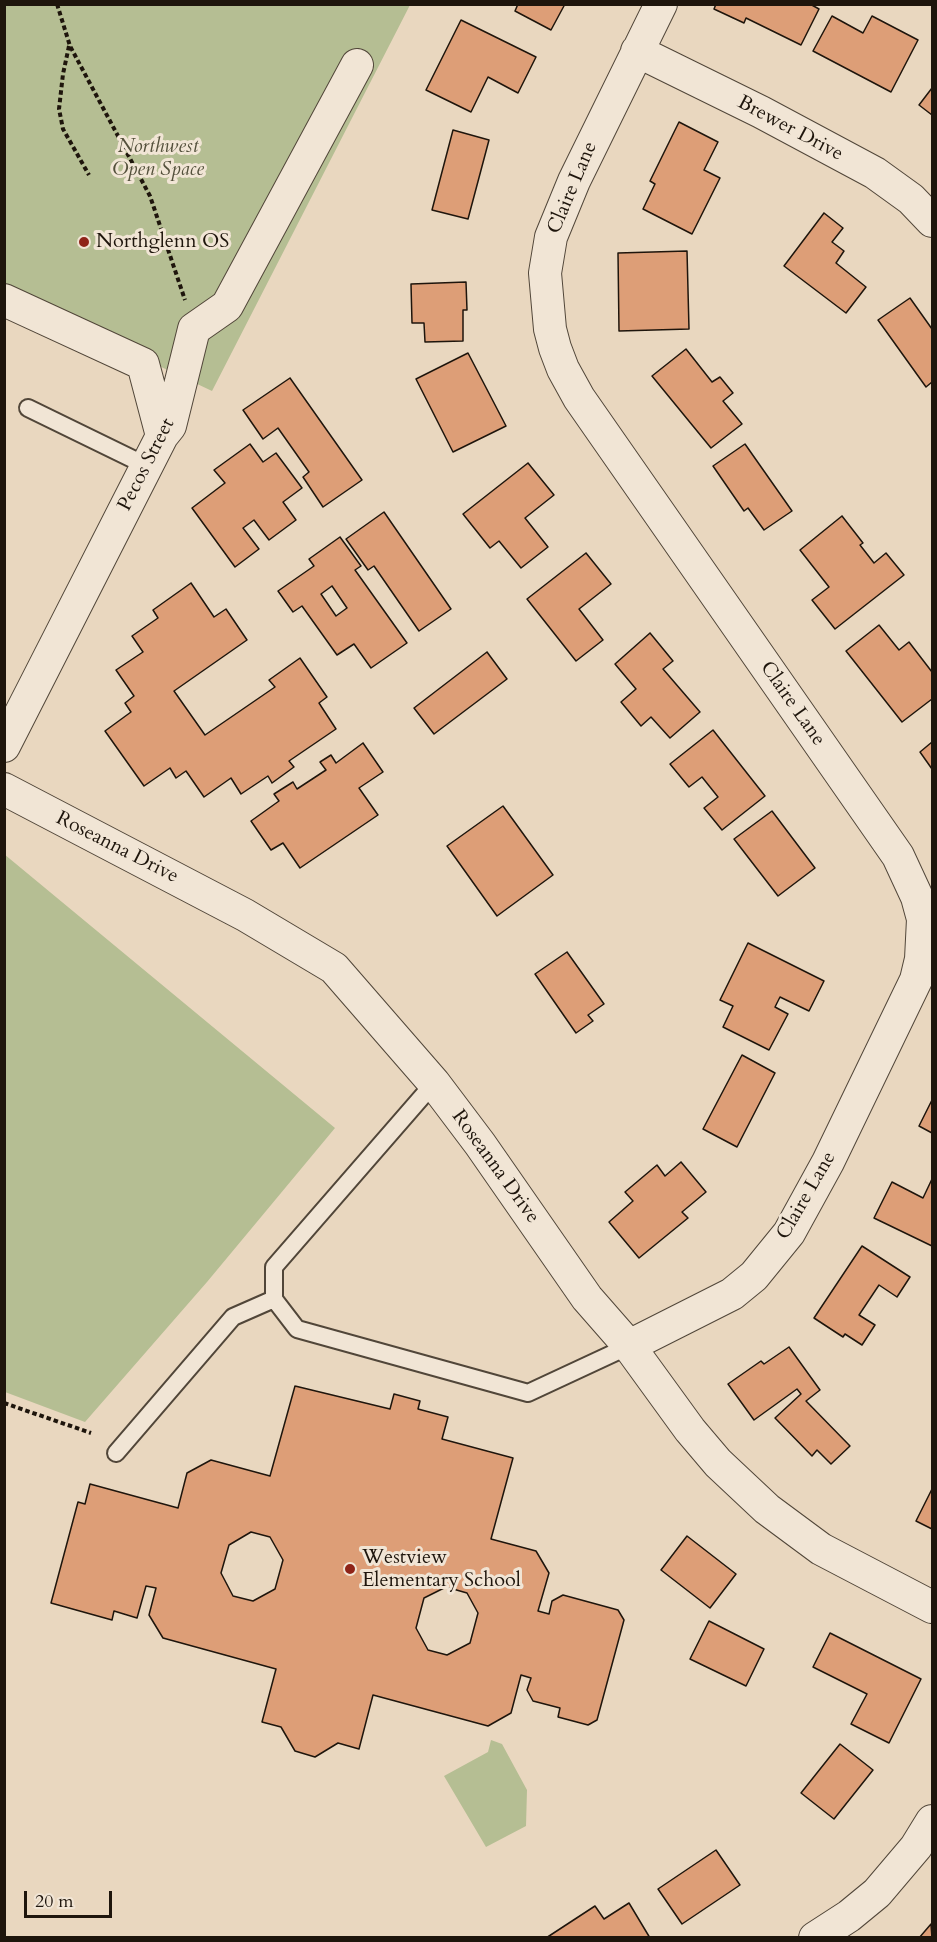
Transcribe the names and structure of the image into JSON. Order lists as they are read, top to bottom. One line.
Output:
{"streets":{"street":["Brewer Drive","Claire Lane","Pecos Street","Roseanna Drive"]},"crossings":[["Brewer Drive","Claire Lane"],["Claire Lane","Roseanna Drive"]],"parks":["Northwest Open Space"],"places":["Northglenn OS","Westview Elementary School"],"scale_bar":"20 m"}
